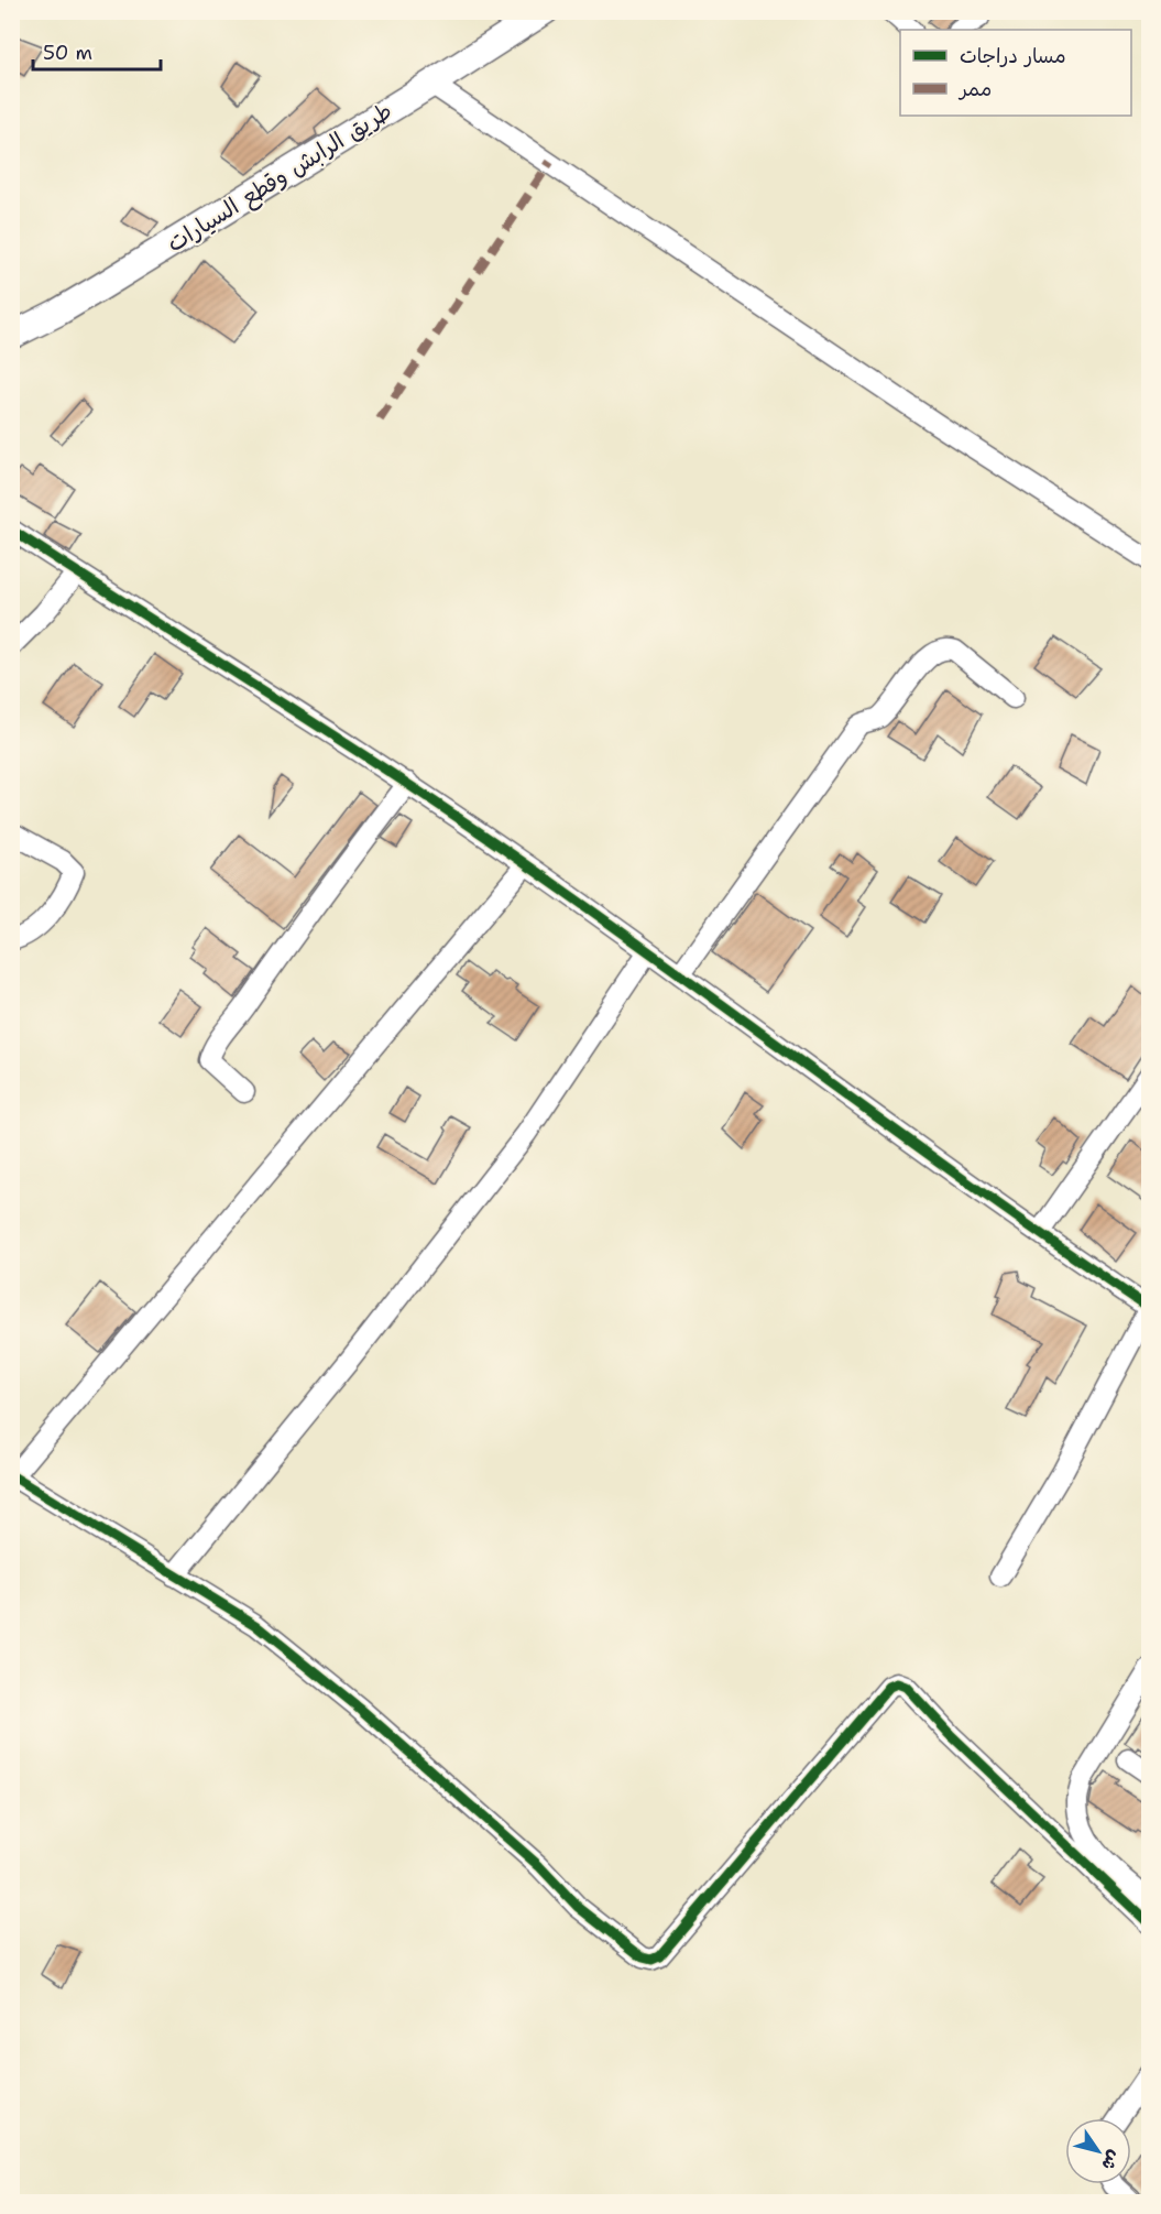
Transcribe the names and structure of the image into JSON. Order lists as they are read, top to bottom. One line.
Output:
{"streets":{"main road":["طريق الرابش وقطع السيارات"]},"legend":["مسار دراجات","ممر"],"scale_bar":"50 m","north":"bottom right"}
